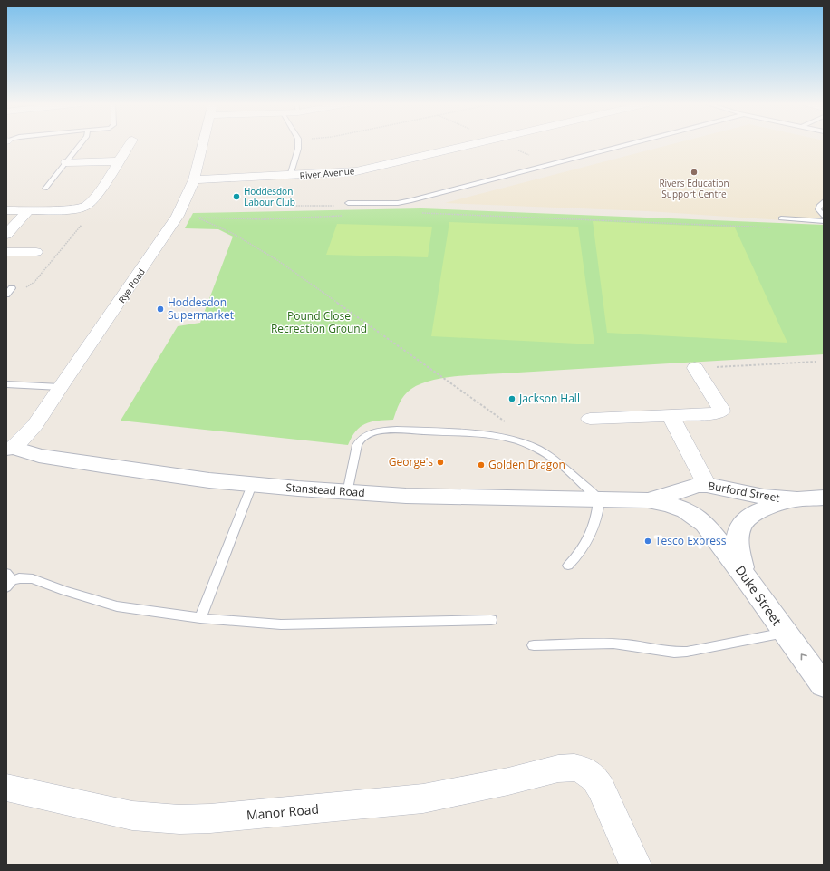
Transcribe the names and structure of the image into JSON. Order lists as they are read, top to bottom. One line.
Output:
{"streets":{"street":["River Avenue","Rye Road","Stanstead Road","Burford Street","Duke Street","Manor Road"]},"crossings":[["River Avenue","Rye Road"],["Rye Road","Stanstead Road"],["Stanstead Road","Burford Street"],["Stanstead Road","Duke Street"],["Burford Street","Duke Street"]],"parks":["Pound Close Recreation Ground"],"places":["Rivers Education Support Centre","Hoddesdon Labour Club","Hoddesdon Supermarket","Jackson Hall","George's","Golden Dragon","Tesco Express"]}
